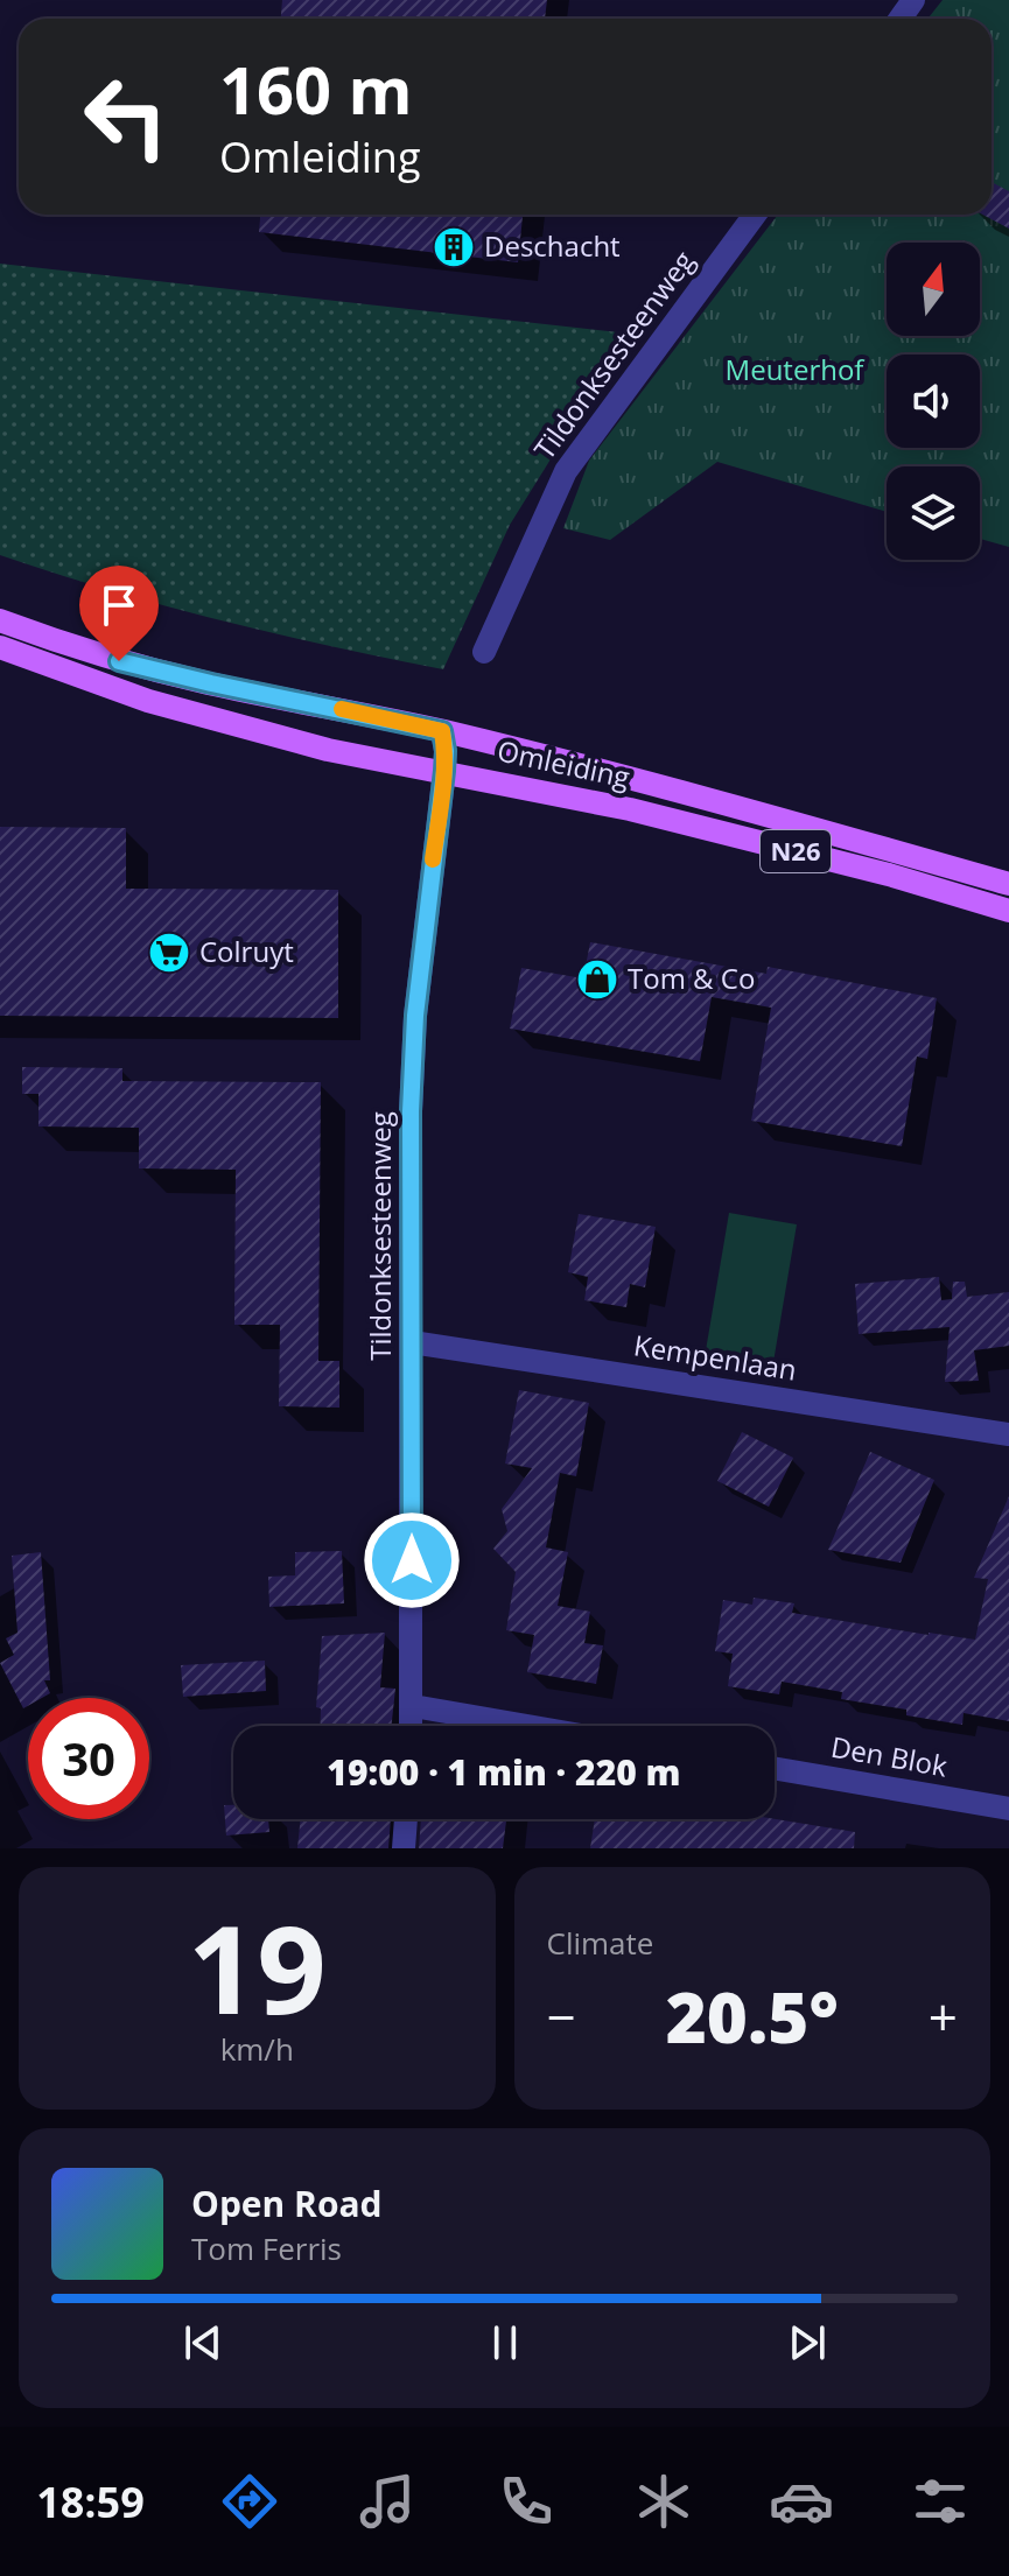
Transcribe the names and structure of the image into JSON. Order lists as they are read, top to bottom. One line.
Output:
{"streets":{"main road":["Omleiding","N26"],"street":["Tildonksesteenweg","Kempenlaan","Den Blok"]},"crossings":[["Tildonksesteenweg","Omleiding"],["Tildonksesteenweg","Kempenlaan"]],"parks":["Meuterhof"],"places":{"building":["Deschacht"],"supermarket":["Colruyt"],"shop":["Tom & Co"]},"north":"top","page":{"turn":["160 m","Omleiding"],"limit":"30","trip":"19:00 · 1 min · 220 m","tile":[["19","km/h"],"Climate"],"heat":["−","20.5°","+"],"song":["Open Road","Tom Ferris"],"tabs":"18:59"}}
